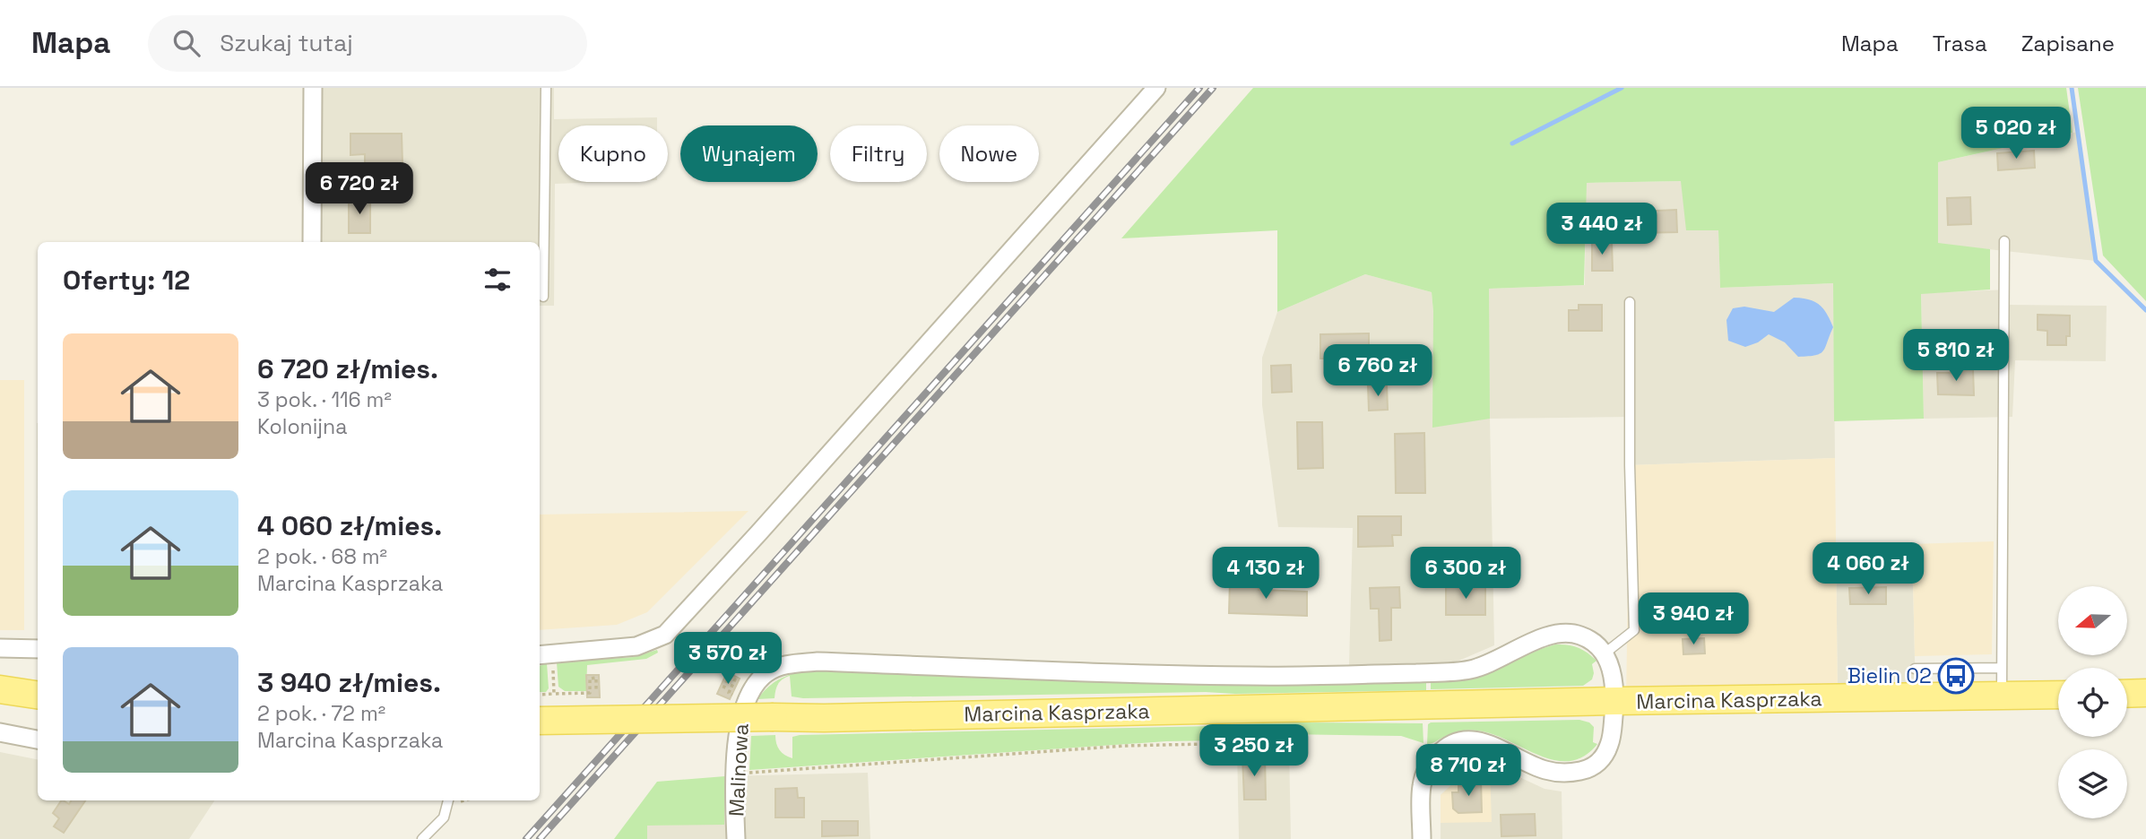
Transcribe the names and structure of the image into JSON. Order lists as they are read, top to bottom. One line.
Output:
{"streets":{"main road":["Marcina Kasprzaka"],"street":["Malinowa"]},"crossings":[["Marcina Kasprzaka","Malinowa"]],"places":{"bus stop":["Bielin 02"]},"north":"left","page":{"header":"Mapa","search":"Szukaj tutaj","nav":["Mapa","Trasa","Zapisane"],"price":["5 020 zł","6 720 zł","3 440 zł","5 810 zł","6 760 zł","4 060 zł","4 130 zł","6 300 zł","3 940 zł","3 570 zł","3 250 zł","8 710 zł"],"chip":["Kupno","Wynajem","Filtry","Nowe"],"heading":"Oferty: 12","list":[{"name":"6 720 zł/mies.","note":"3 pok. · 116 m² · Kolonijna"},{"name":"4 060 zł/mies.","note":"2 pok. · 68 m² · Marcina Kasprzaka"},{"name":"3 940 zł/mies.","note":"2 pok. · 72 m² · Marcina Kasprzaka"}]}}
